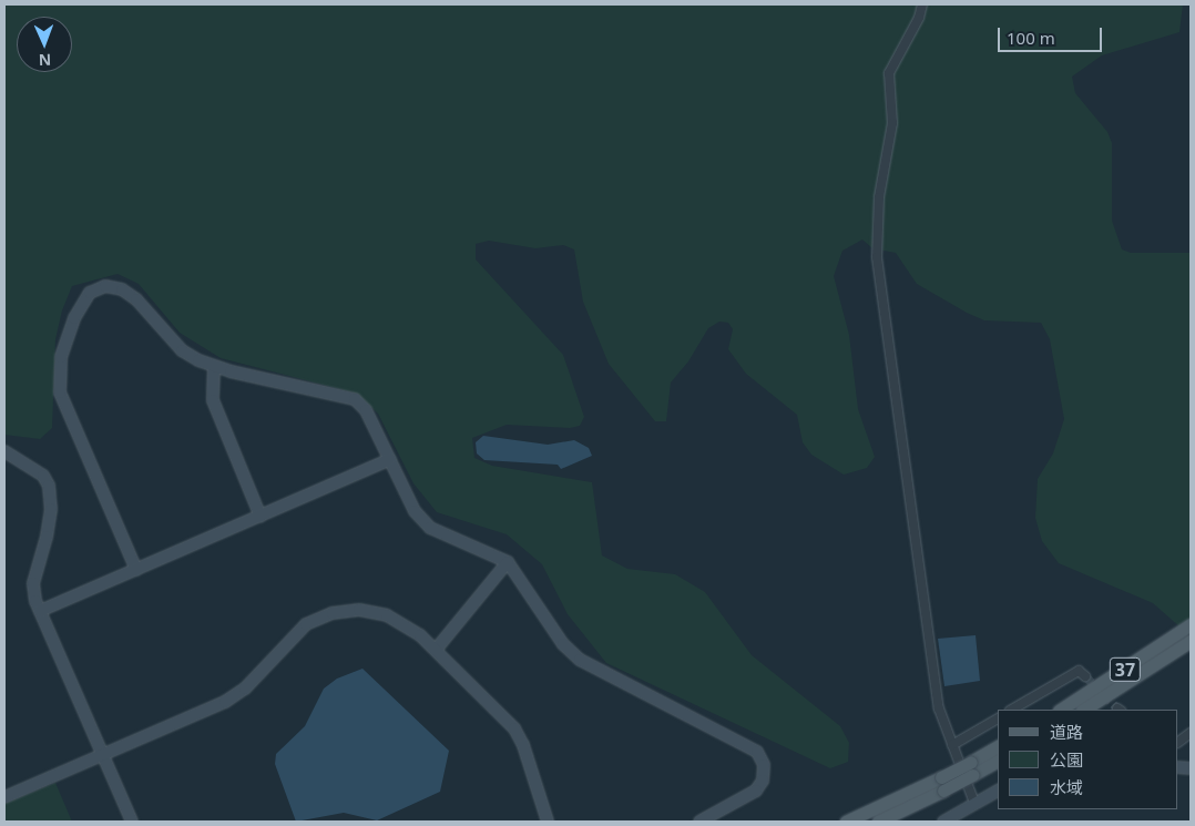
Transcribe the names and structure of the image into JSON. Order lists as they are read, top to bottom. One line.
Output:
{"streets":{"main road":["37"]},"legend":["道路","公園","水域"],"scale_bar":"100 m","north":"bottom"}
